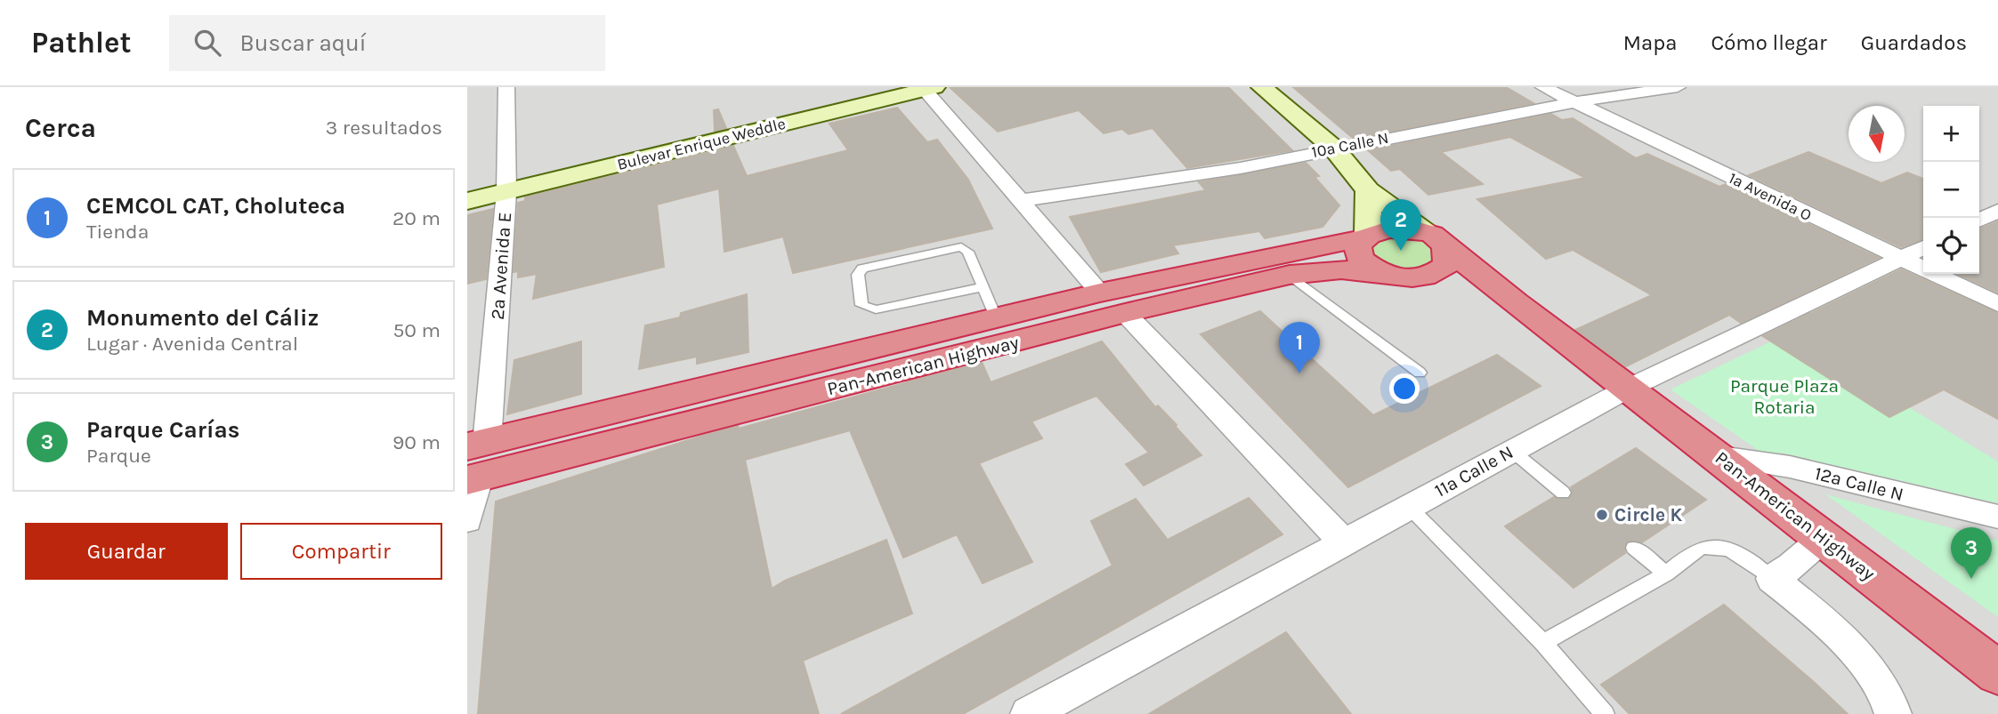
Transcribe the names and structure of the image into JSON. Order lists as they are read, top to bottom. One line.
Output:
{"streets":{"highway":["Pan-American Highway"],"street":["Bulevar Enrique Weddle","10a Calle N","1a Avenida O","2a Avenida E","11a Calle N","12a Calle N"]},"crossings":[["Bulevar Enrique Weddle","2a Avenida E"],["10a Calle N","1a Avenida O"],["1a Avenida O","11a Calle N"],["2a Avenida E","Pan-American Highway"],["Pan-American Highway","11a Calle N"],["Pan-American Highway","12a Calle N"]],"parks":["Parque Plaza Rotaria"],"places":["Circle K"],"north":"bottom","page":{"header":"Pathlet","search":"Buscar aquí","nav":["Mapa","Cómo llegar","Guardados"],"heading":["Cerca","3 resultados"],"map_buttons":["+","−"],"list":[{"mark":"1","name":"CEMCOL CAT, Choluteca","note":"Tienda","value":"20 m"},{"mark":"2","name":"Monumento del Cáliz","note":"Lugar · Avenida Central","value":"50 m"},{"mark":"3","name":"Parque Carías","note":"Parque","value":"90 m"}],"pins":["2","1","3"],"buttons":["Guardar","Compartir"]}}
